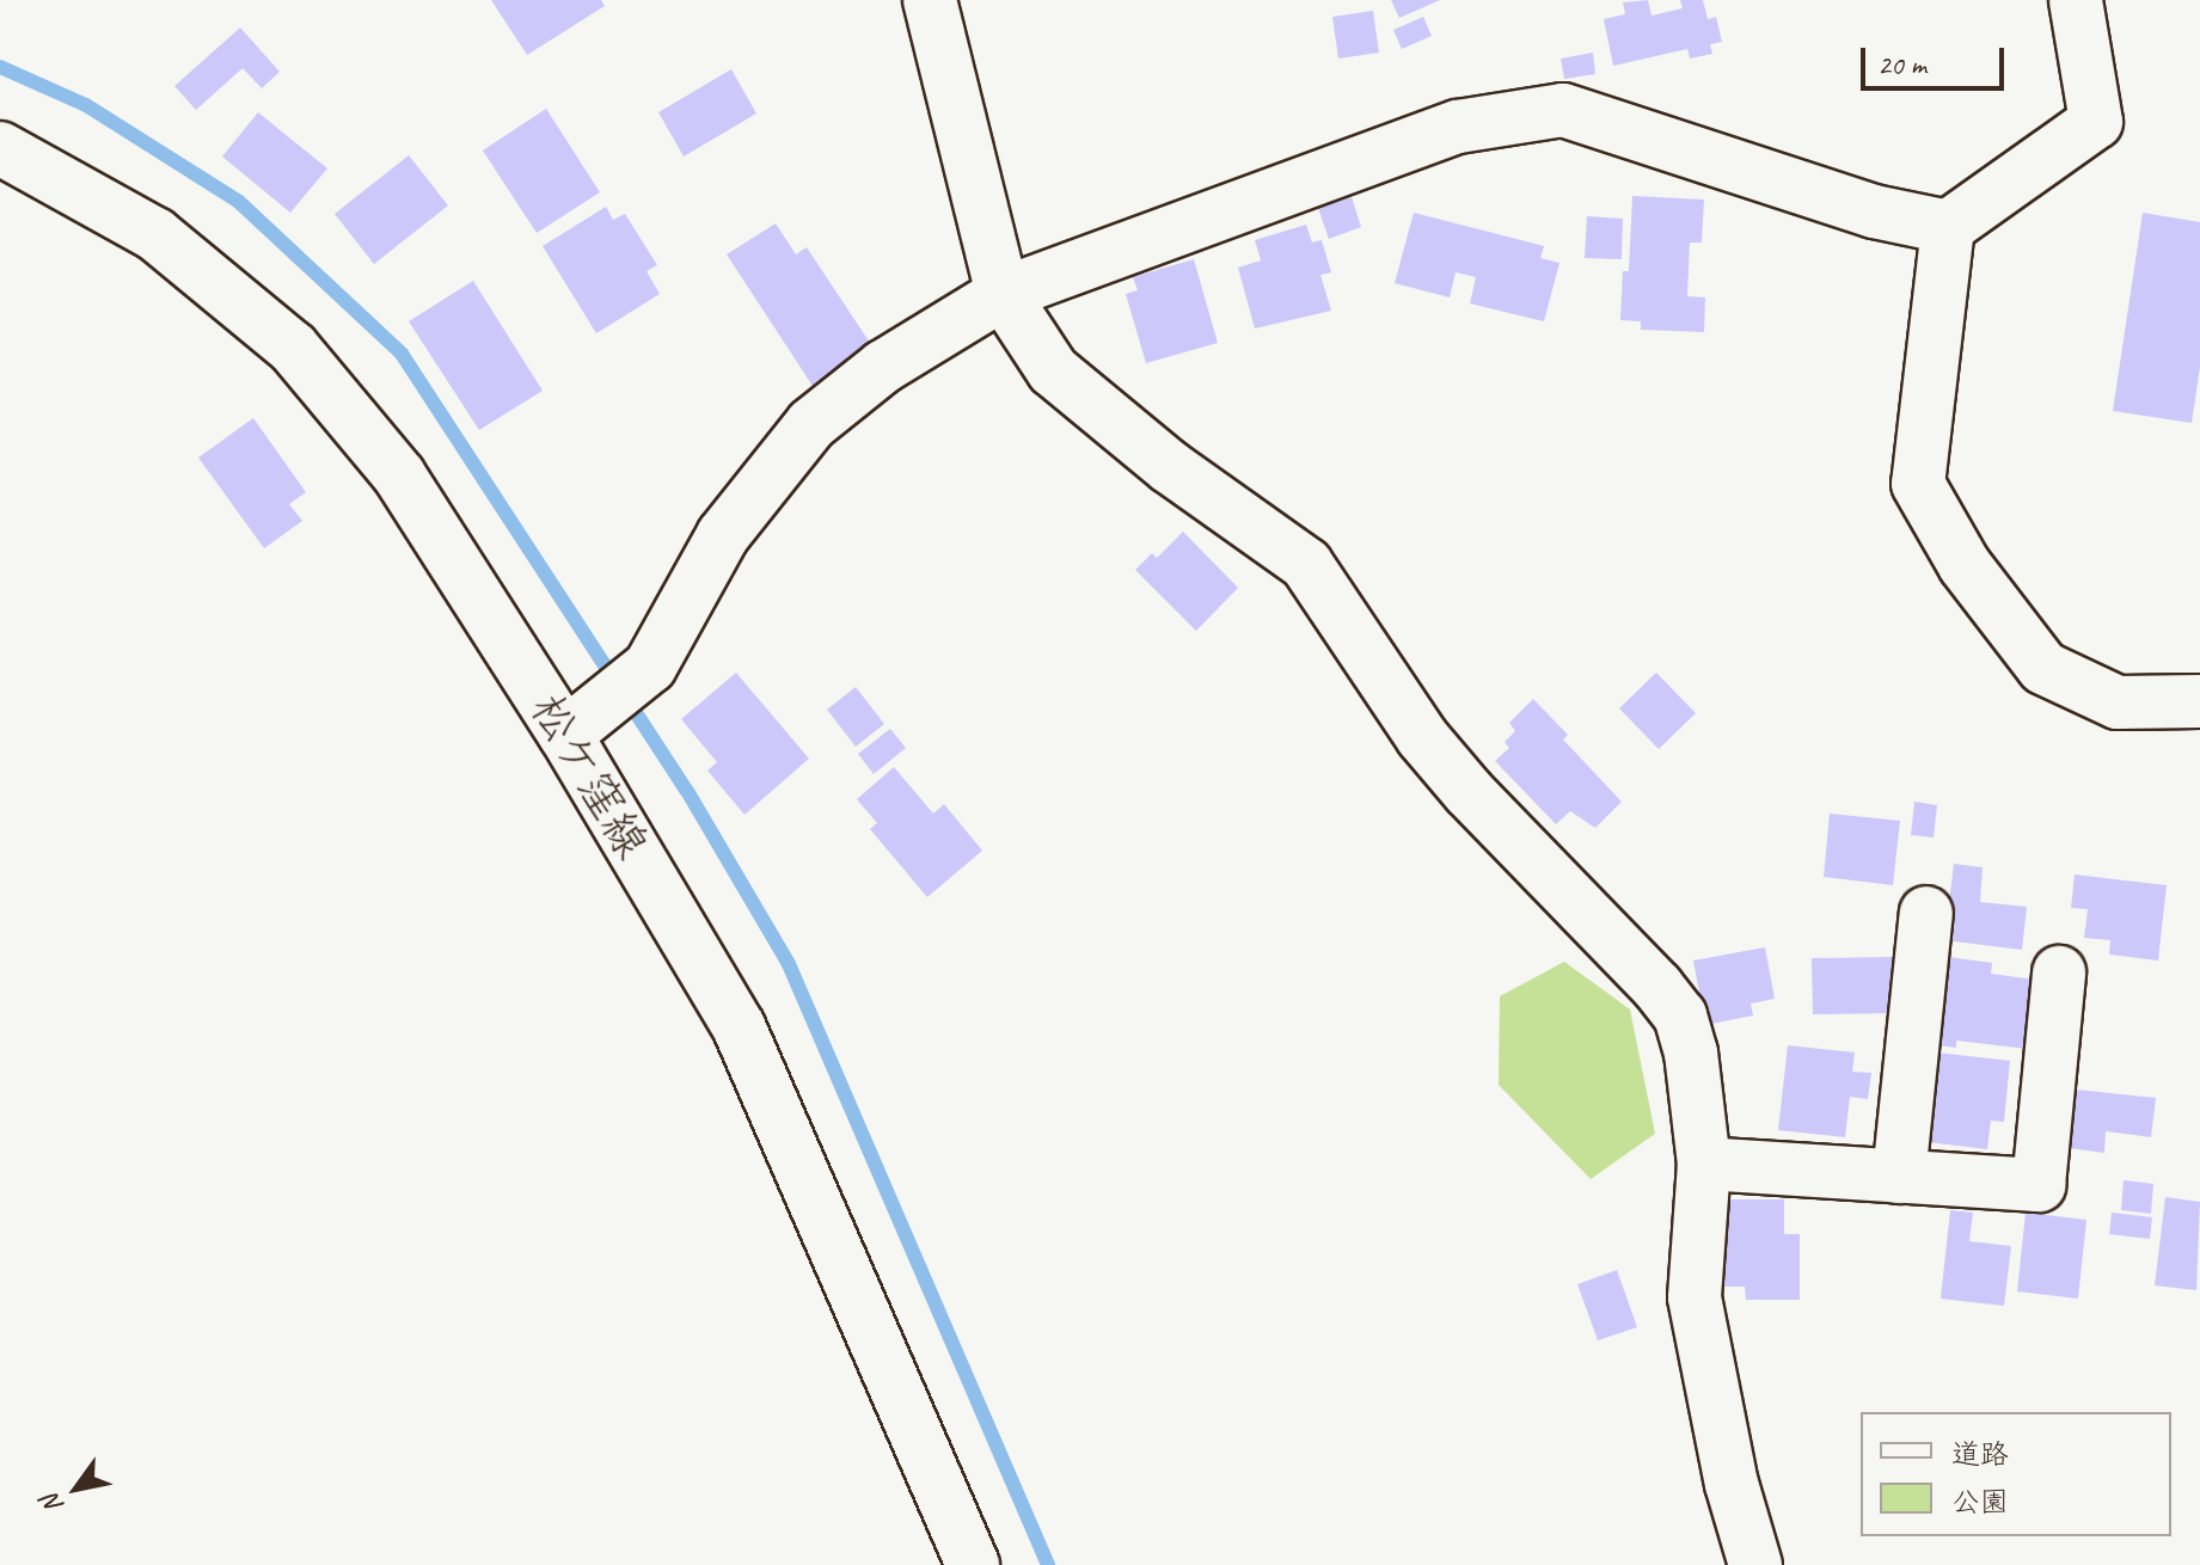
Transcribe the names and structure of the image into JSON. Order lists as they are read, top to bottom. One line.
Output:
{"streets":{"street":["松ケ窪線"]},"legend":["道路","公園"],"scale_bar":"20 m","north":"bottom left"}
